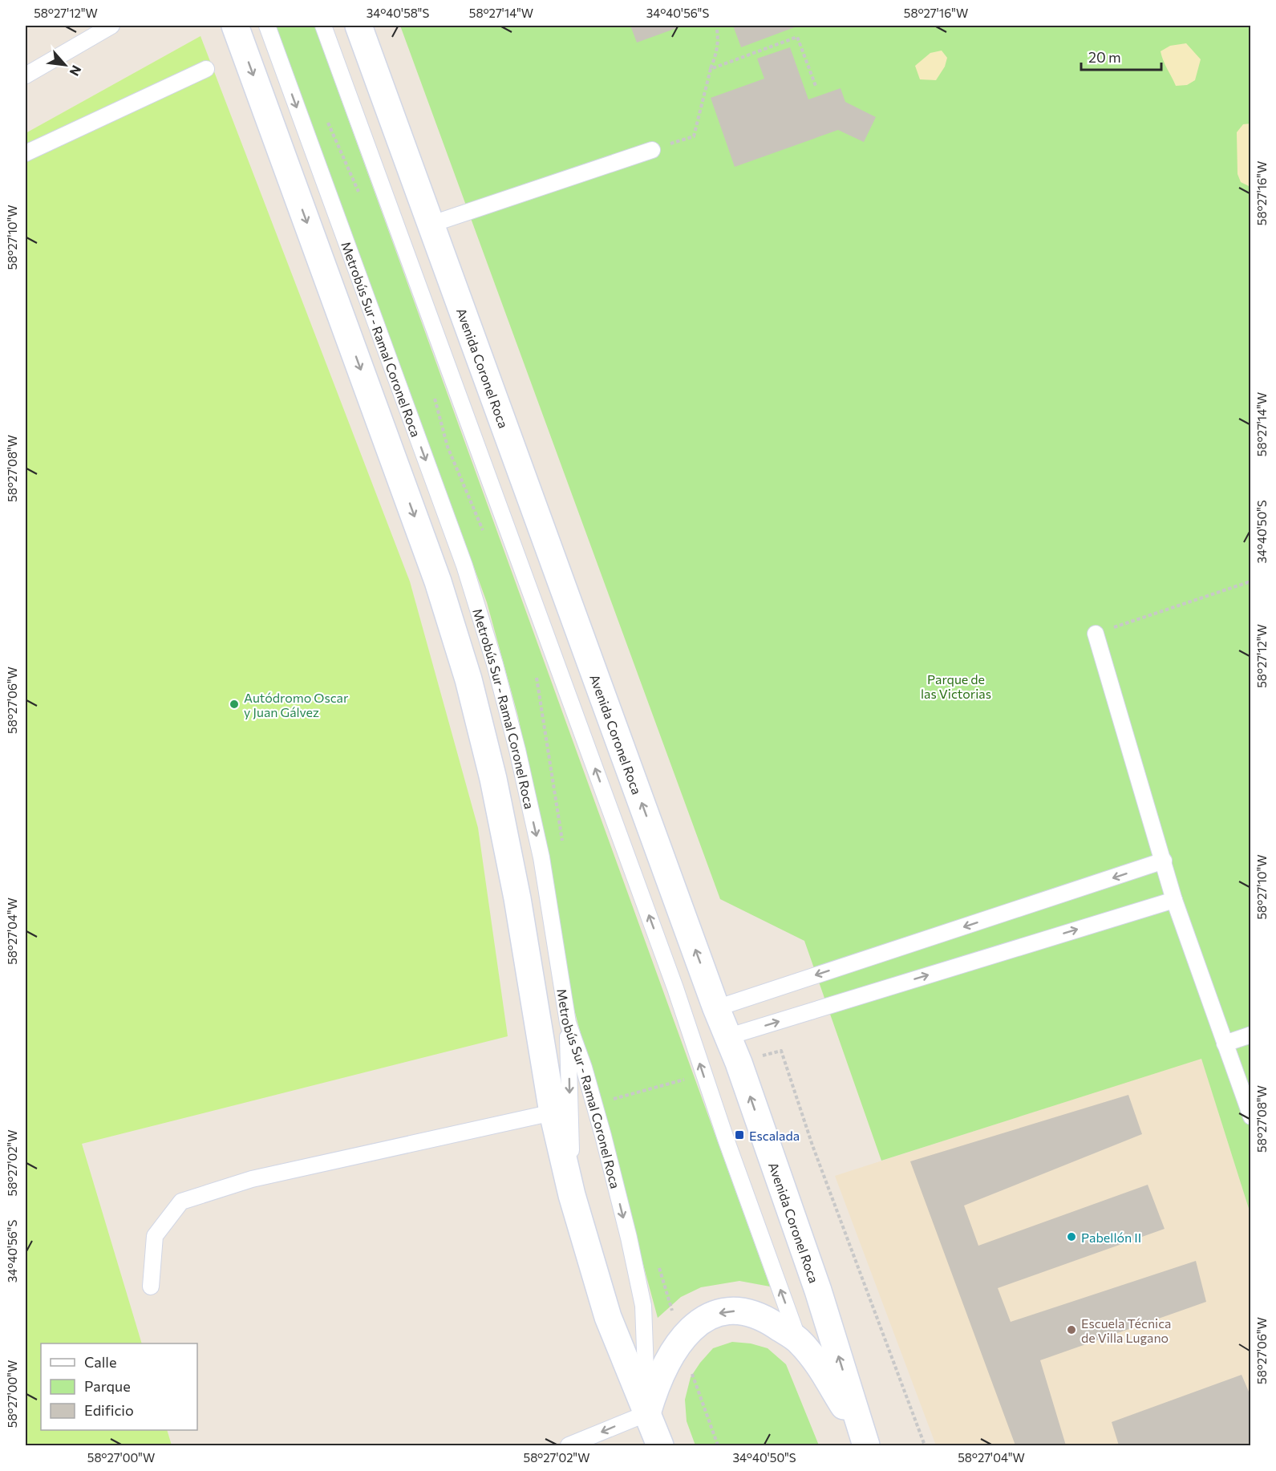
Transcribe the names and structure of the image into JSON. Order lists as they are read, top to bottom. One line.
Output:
{"streets":{"main road":["Avenida Coronel Roca"],"lane":["Metrobús Sur - Ramal Coronel Roca"]},"parks":["Parque de las Victorias"],"places":{"other":["Autódromo Oscar y Juan Gálvez","Pabellón II","Escuela Técnica de Villa Lugano"],"transit":["Escalada"]},"legend":["Calle","Parque","Edificio"],"scale_bar":"20 m","north":"bottom right","coordinates":["58°27'12\"W","34°40'58\"S","58°27'14\"W","34°40'56\"S","58°27'16\"W","58°27'10\"W","58°27'08\"W","34°40'50\"S","58°27'06\"W","58°27'04\"W","58°27'02\"W","58°27'00\"W"]}
